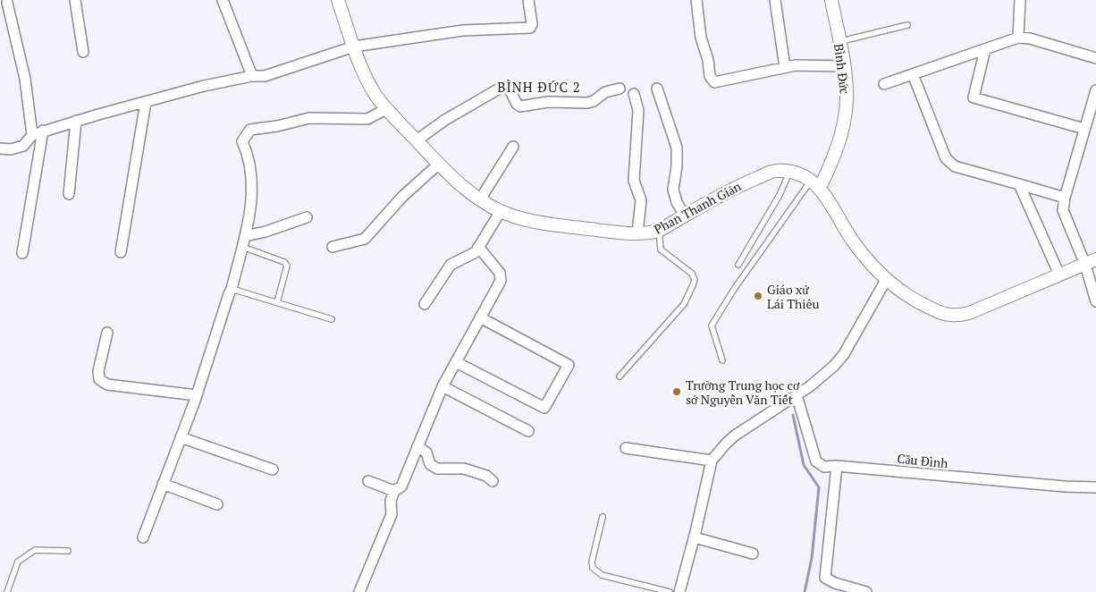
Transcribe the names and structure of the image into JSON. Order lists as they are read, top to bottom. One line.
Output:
{"streets":{"street":["Bình Đức","Phan Thanh Giản","Cầu Đình"]},"districts":["BÌNH ĐỨC 2"],"places":["Giáo xứ Lái Thiêu","Trường Trung học cơ sở Nguyễn Văn Tiết"]}
